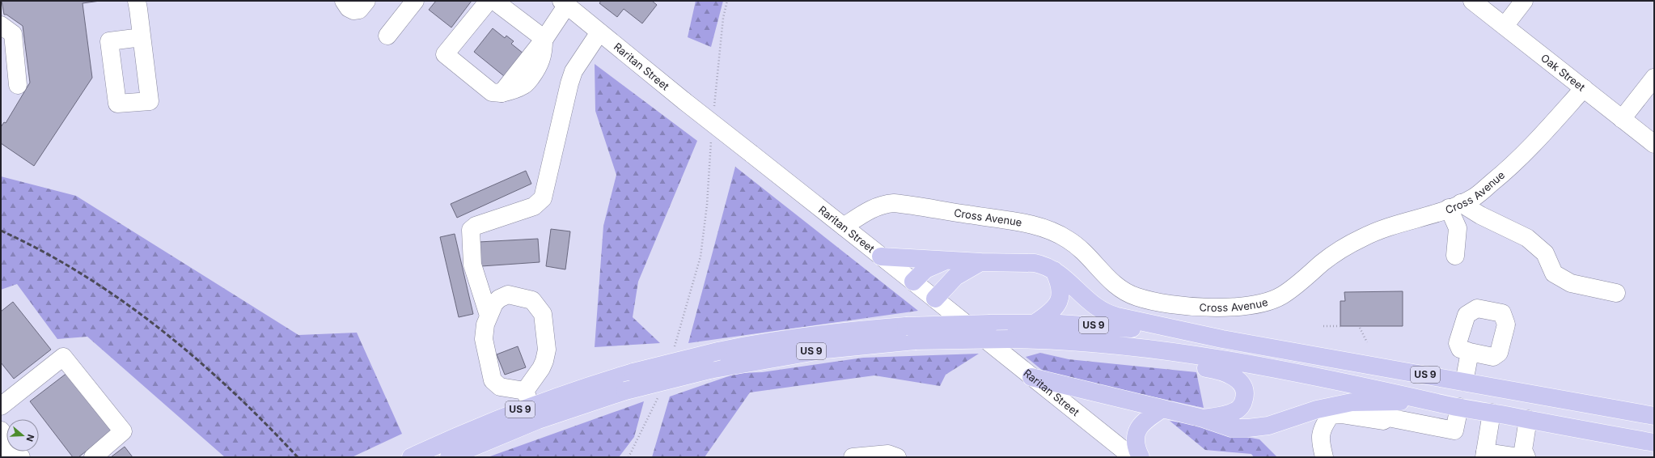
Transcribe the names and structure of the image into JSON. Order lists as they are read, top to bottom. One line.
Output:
{"streets":{"highway":["US 9"],"street":["Raritan Street","Oak Street","Cross Avenue"]},"crossings":[["Raritan Street","Cross Avenue"],["Oak Street","Cross Avenue"]],"north":"right"}
